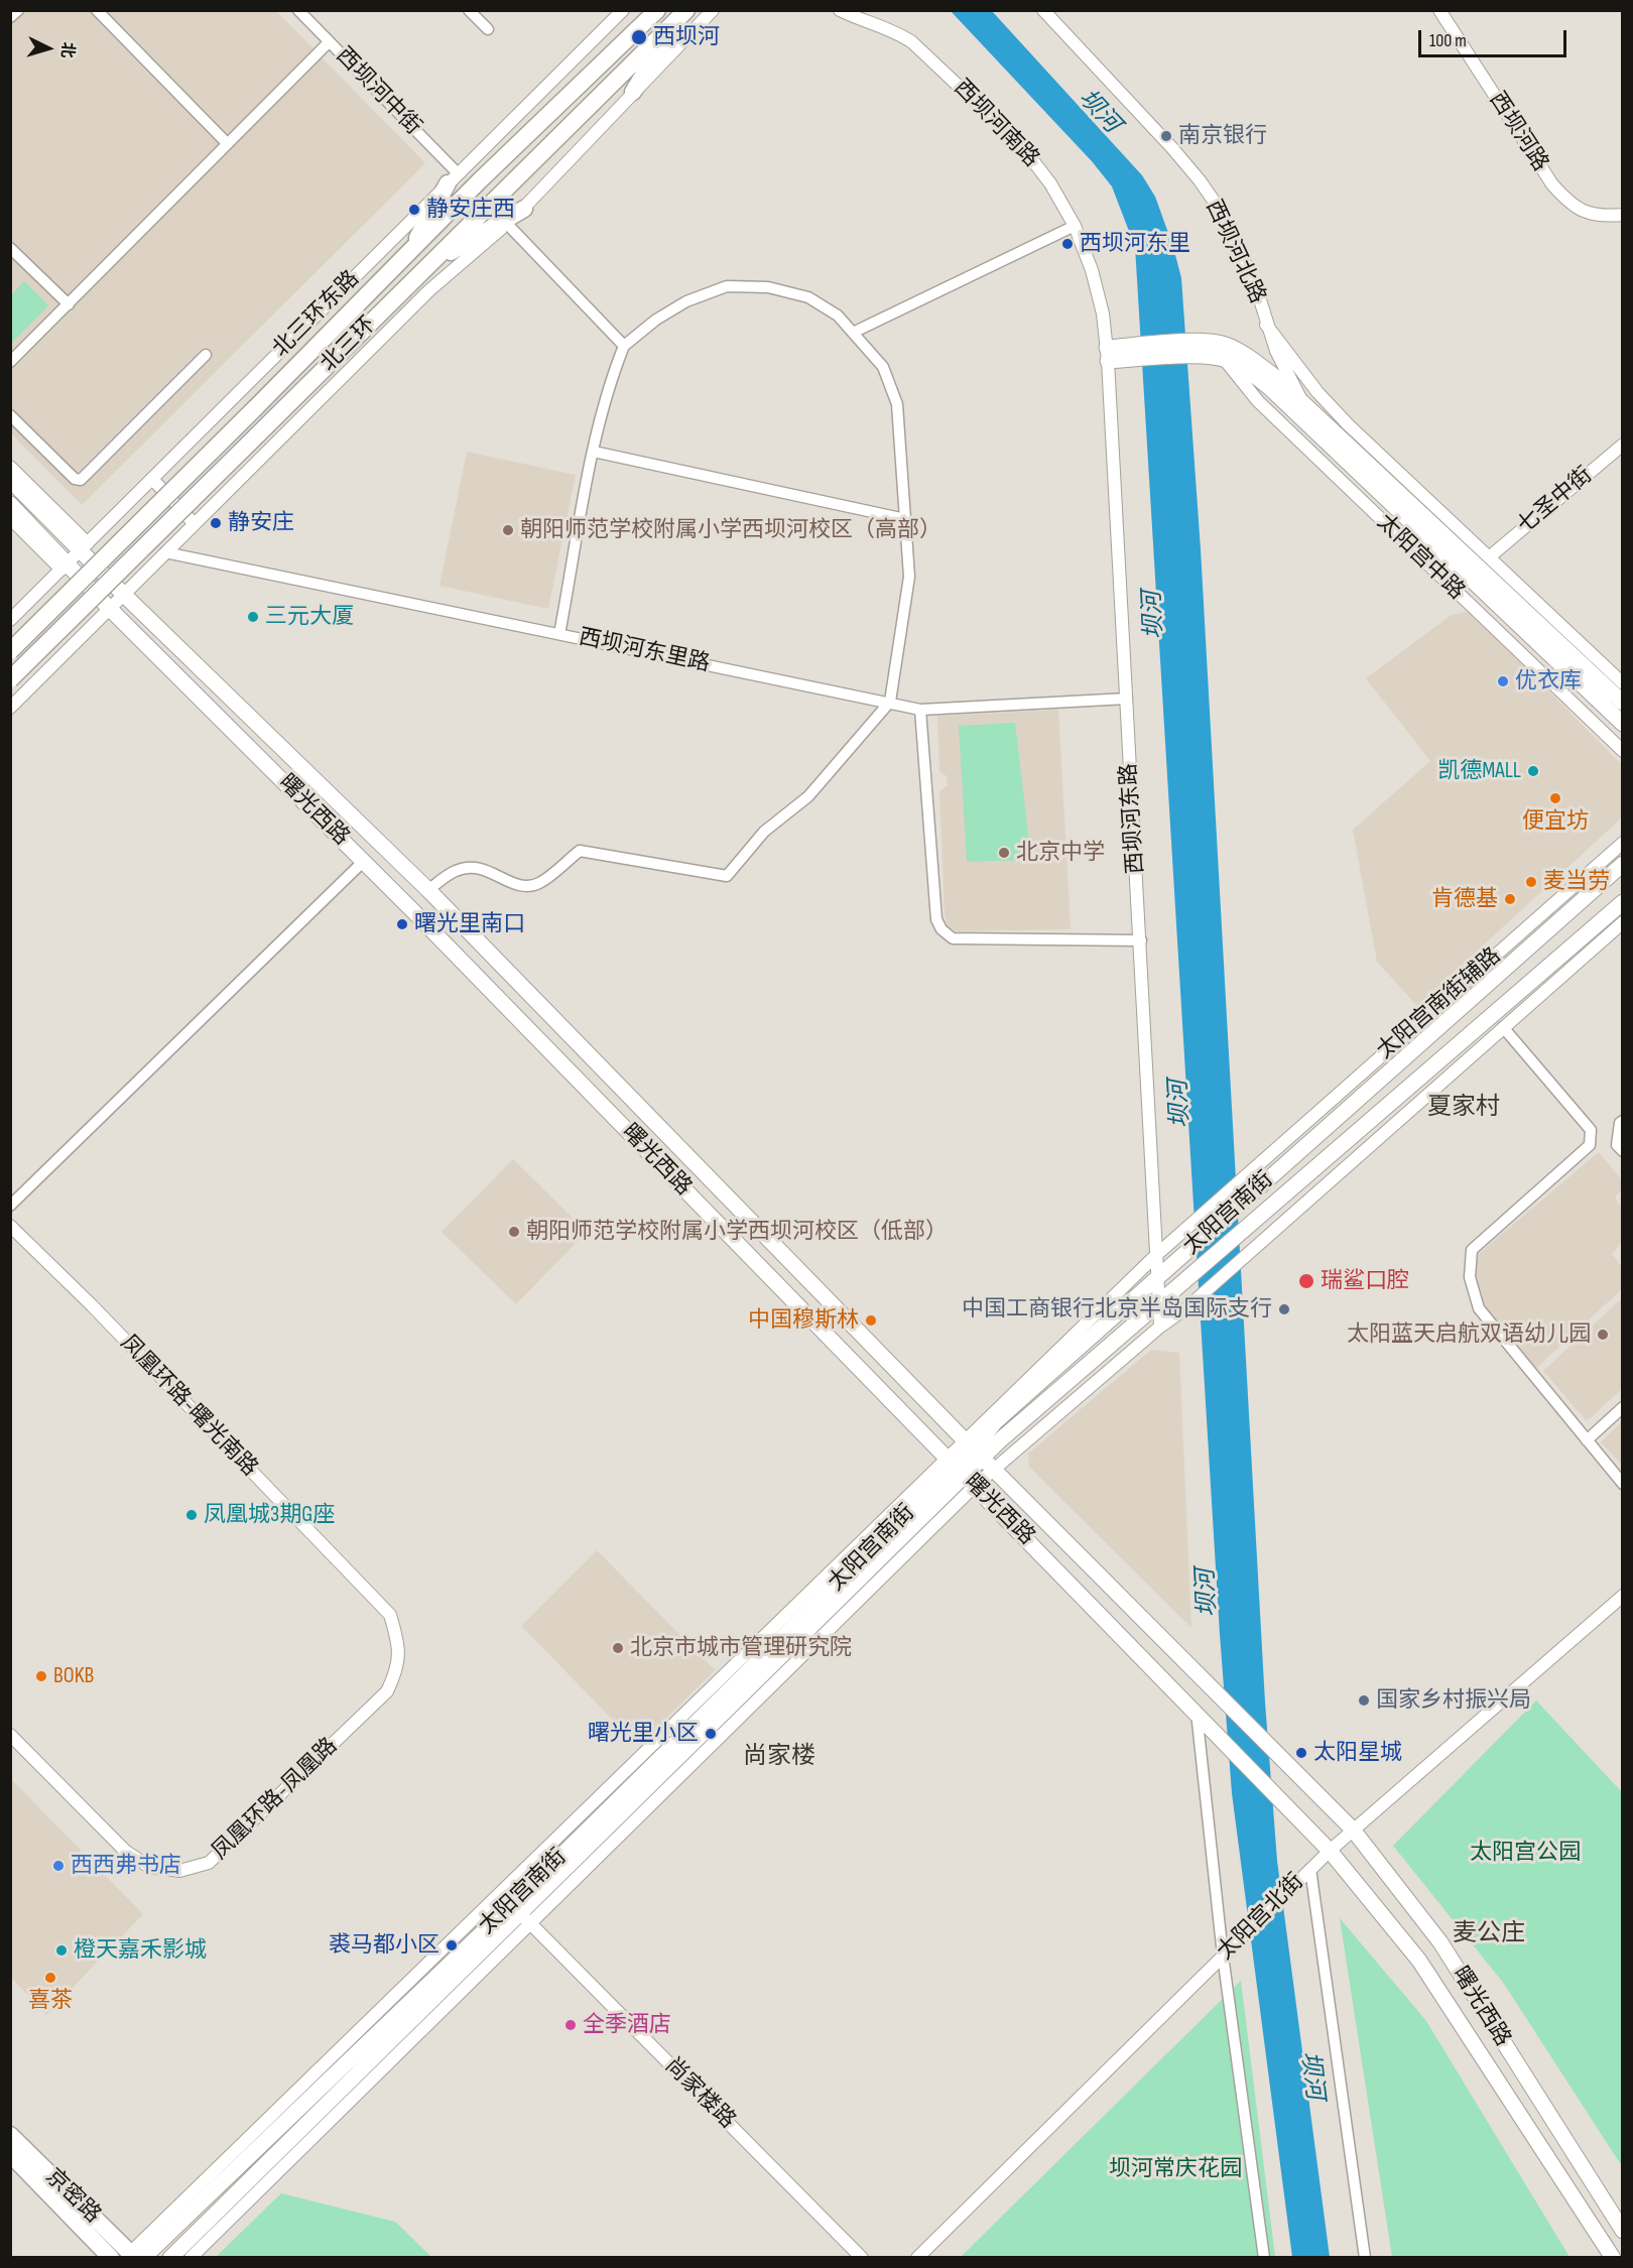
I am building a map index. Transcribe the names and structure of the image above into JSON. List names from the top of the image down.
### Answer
{
  "streets": {
    "highway": ["北三环", "京密路"],
    "main road": ["太阳宫中路", "曙光西路", "太阳宫南街"],
    "street": [
      "西坝河中街",
      "西坝河南路",
      "西坝河路",
      "西坝河北路",
      "北三环东路",
      "七圣中街",
      "西坝河东里路",
      "西坝河东路",
      "太阳宫南街辅路",
      "凤凰环路-曙光南路",
      "凤凰环路-凤凰路",
      "太阳宫北街",
      "尚家楼路"
    ]
  },
  "crossings": [
    ["西坝河中街", "北三环东路"],
    ["西坝河南路", "西坝河东路"],
    ["西坝河北路", "太阳宫中路"],
    ["北三环东路", "曙光西路"],
    ["七圣中街", "太阳宫中路"],
    ["西坝河东里路", "西坝河东路"],
    ["曙光西路", "太阳宫南街"],
    ["曙光西路", "太阳宫北街"],
    ["西坝河东路", "太阳宫南街"],
    ["太阳宫南街辅路", "太阳宫南街"],
    ["太阳宫南街", "尚家楼路"],
    ["太阳宫南街", "京密路"],
    ["凤凰环路-曙光南路", "凤凰环路-凤凰路"]
  ],
  "districts": ["夏家村", "尚家楼", "麦公庄"],
  "water": ["坝河"],
  "parks": ["太阳宫公园", "坝河常庆花园"],
  "places": [
    "西坝河",
    "南京银行",
    "静安庄西",
    "西坝河东里",
    "静安庄",
    "朝阳师范学校附属小学西坝河校区（高部）",
    "三元大厦",
    "优衣库",
    "凯德MALL",
    "便宜坊",
    "北京中学",
    "麦当劳",
    "肯德基",
    "曙光里南口",
    "朝阳师范学校附属小学西坝河校区（低部）",
    "瑞鲨口腔",
    "中国工商银行北京半岛国际支行",
    "中国穆斯林",
    "太阳蓝天启航双语幼儿园",
    "凤凰城3期G座",
    "北京市城市管理研究院",
    "BOKB",
    "国家乡村振兴局",
    "曙光里小区",
    "太阳星城",
    "西西弗书店",
    "裘马都小区",
    "橙天嘉禾影城",
    "喜茶",
    "全季酒店"
  ],
  "scale_bar": "100 m",
  "north": "right"
}
